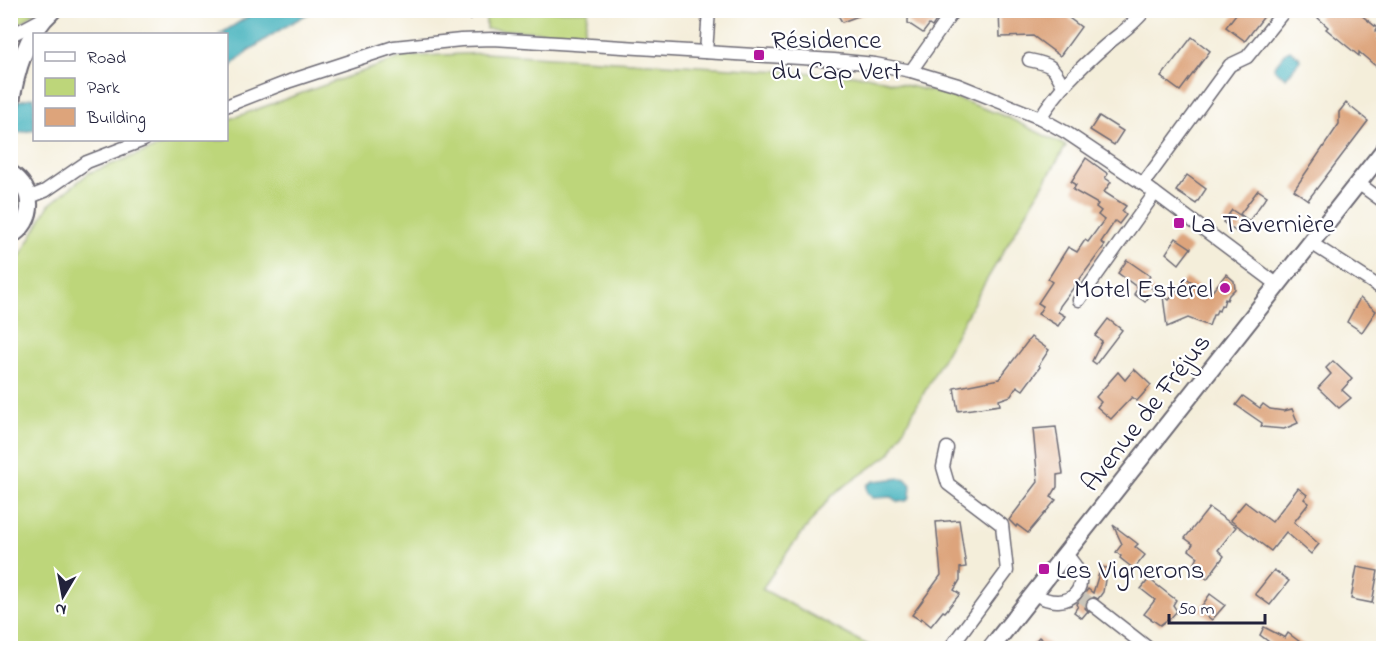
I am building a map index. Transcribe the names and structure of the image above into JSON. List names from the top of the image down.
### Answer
{
  "streets": {
    "main road": ["Avenue de Fréjus"]
  },
  "places": {
    "transit": ["Résidence du Cap Vert", "La Tavernière", "Les Vignerons"],
    "other": ["Motel Estérel"]
  },
  "legend": ["Road", "Park", "Building"],
  "scale_bar": "50 m",
  "north": "bottom"
}
